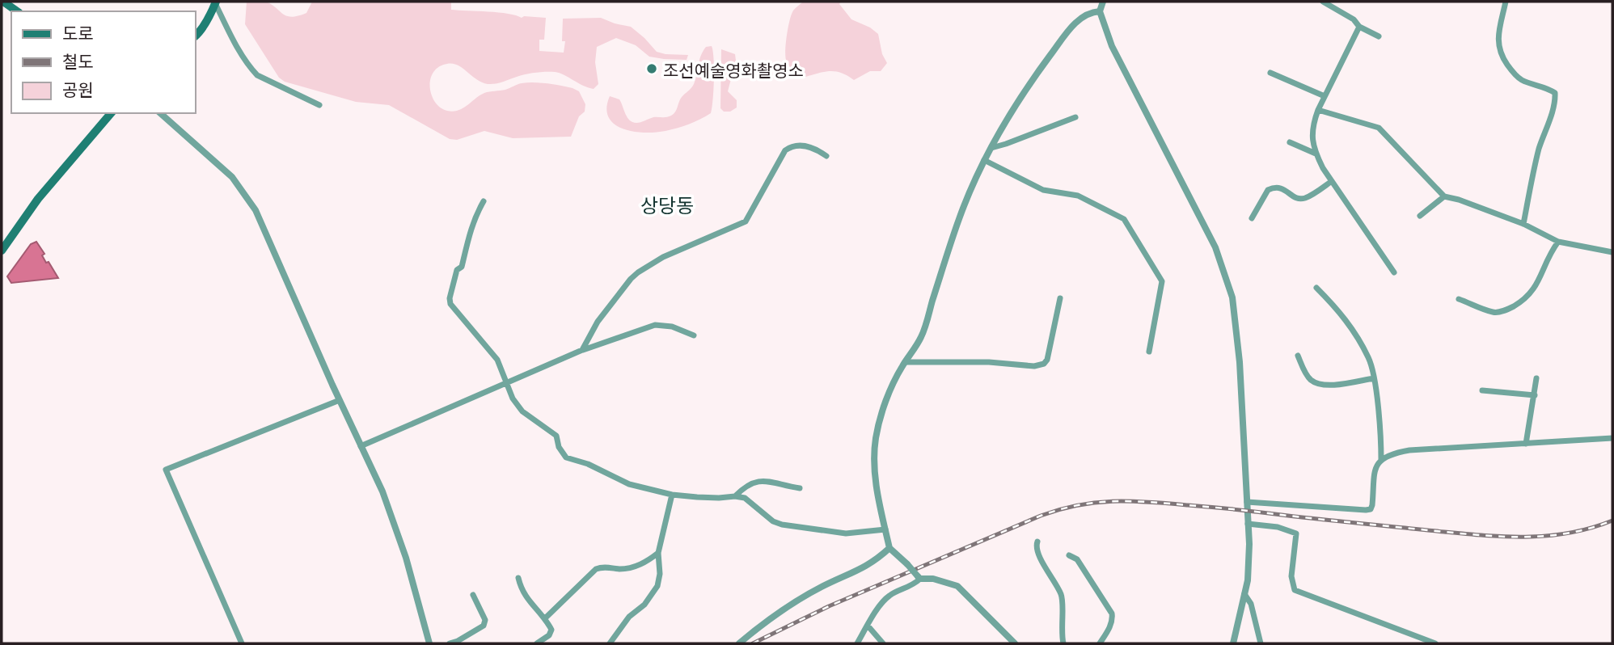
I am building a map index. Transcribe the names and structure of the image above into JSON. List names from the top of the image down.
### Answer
{
  "districts": ["상당동"],
  "places": ["조선예술영화촬영소"],
  "legend": ["도로", "철도", "공원"]
}
